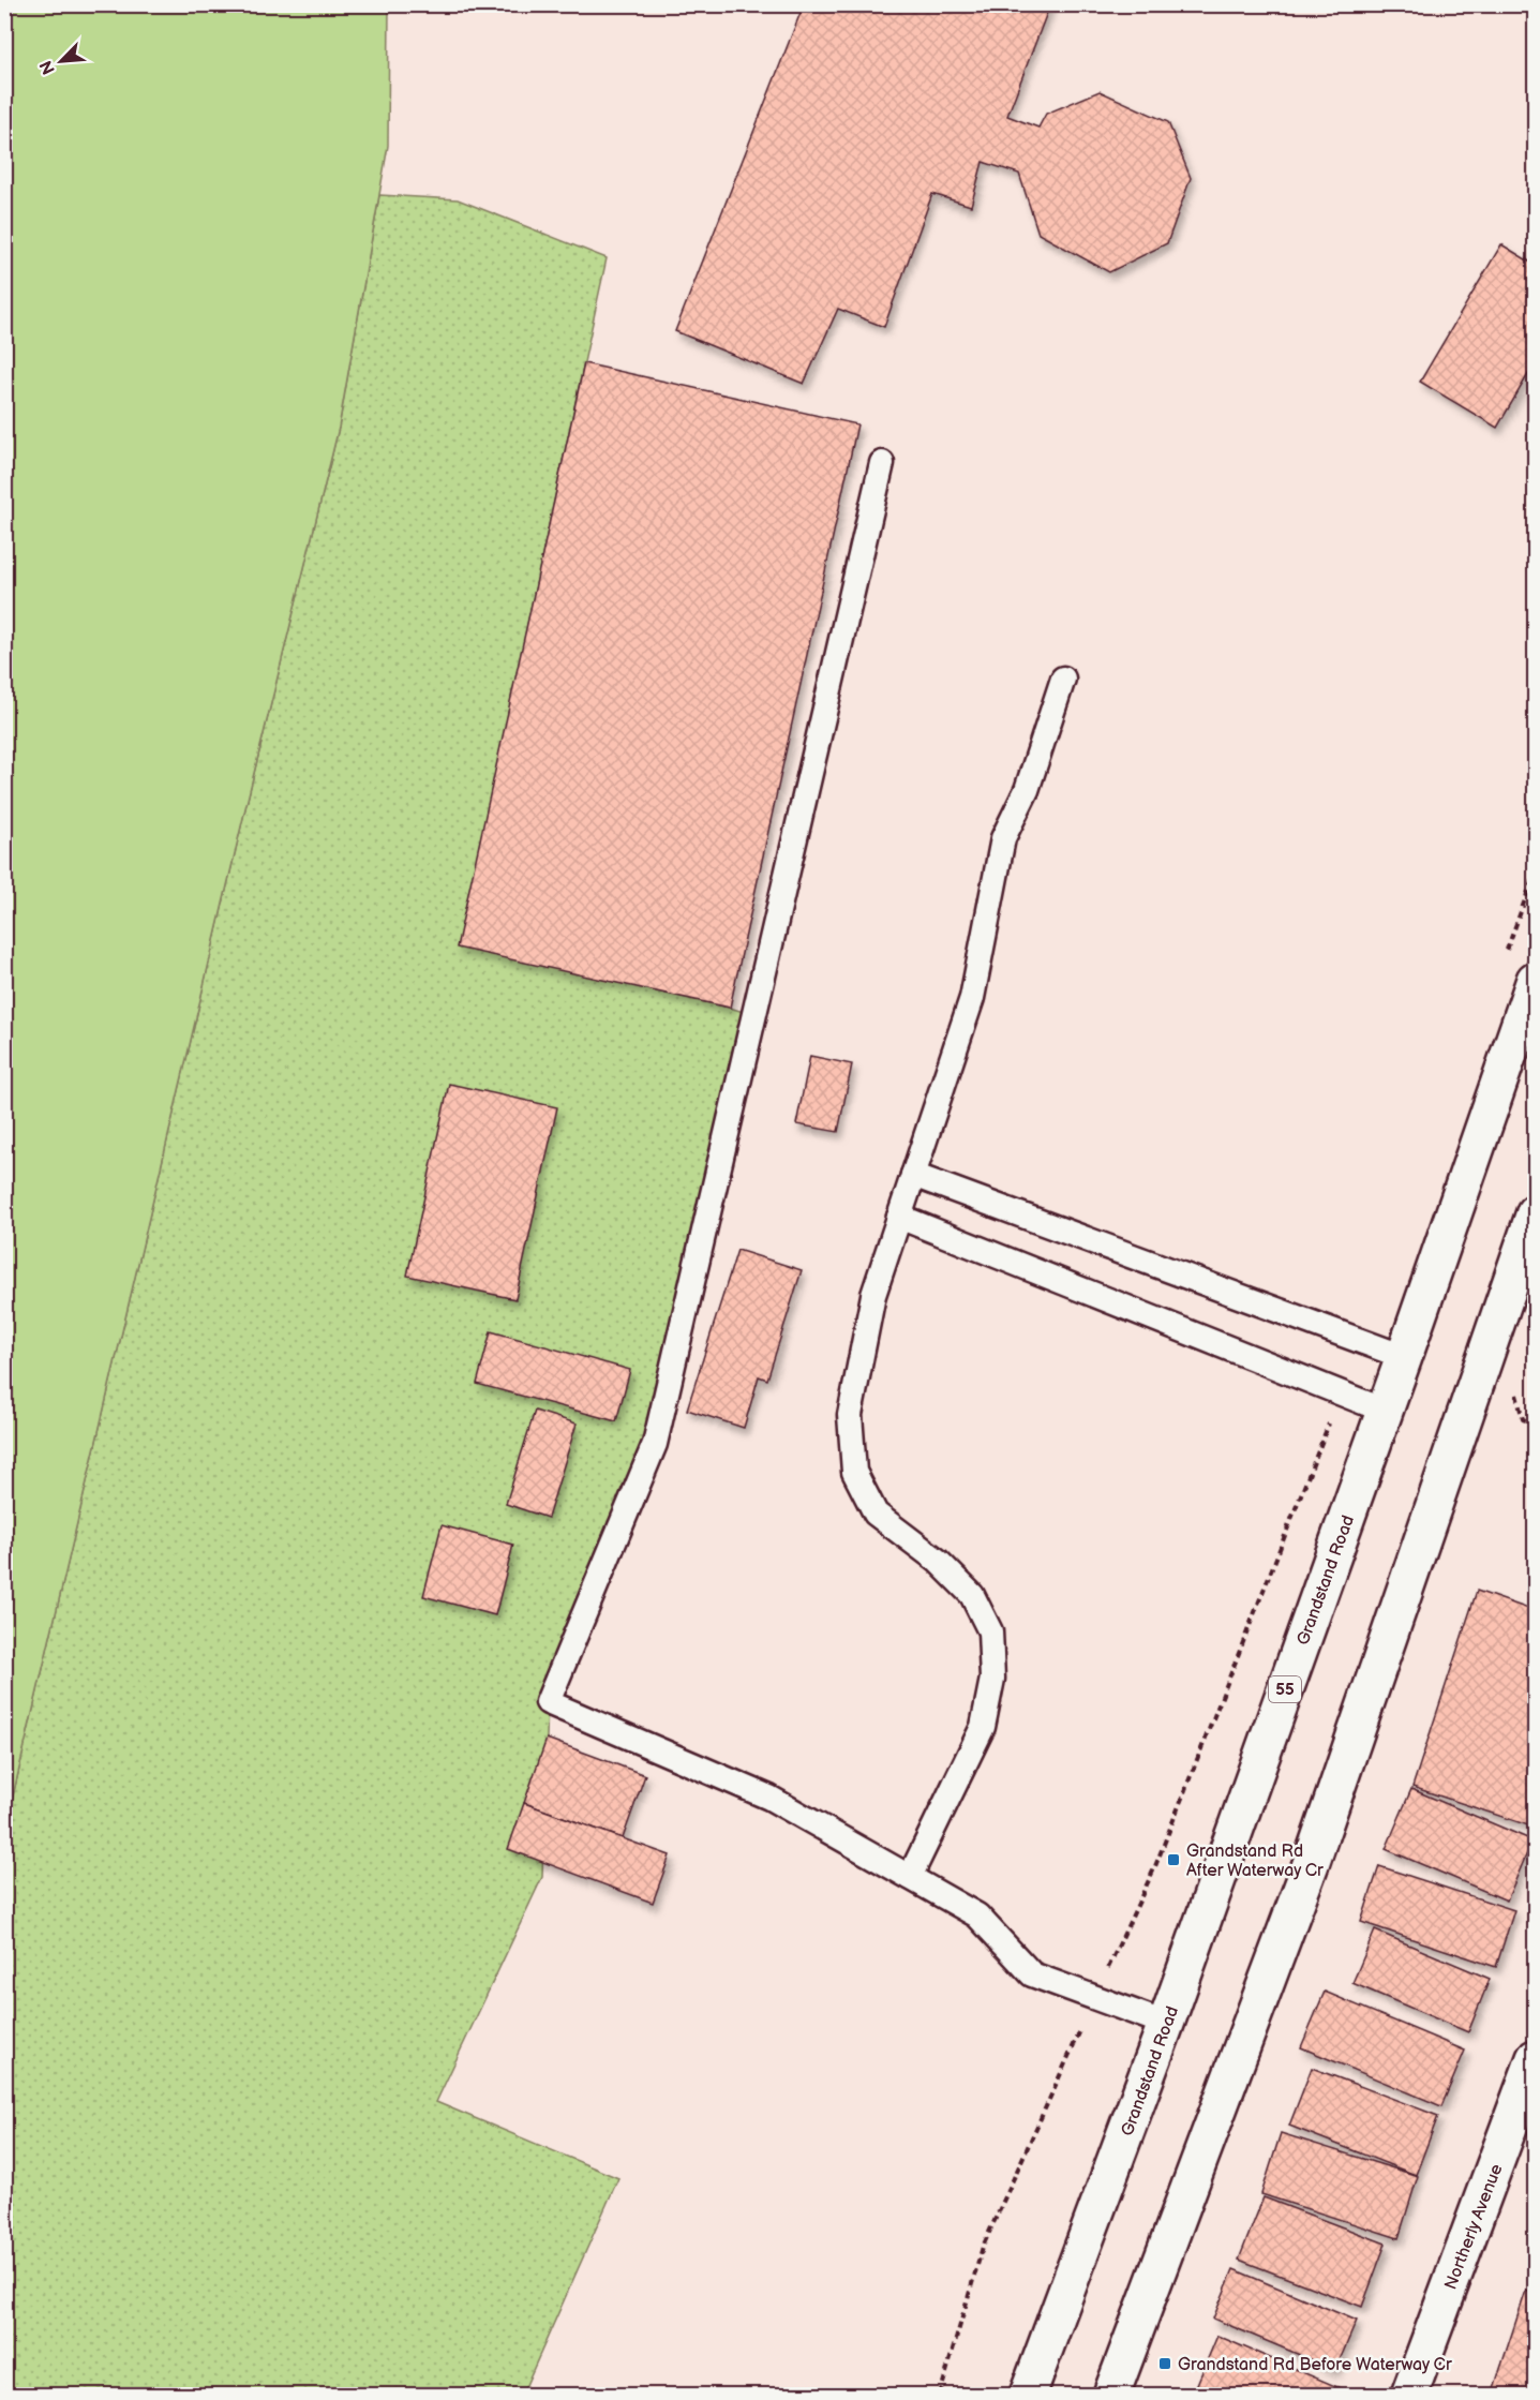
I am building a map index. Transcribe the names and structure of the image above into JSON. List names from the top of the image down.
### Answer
{
  "streets": {
    "main road": ["Grandstand Road", "55", "Northerly Avenue"]
  },
  "places": {
    "transit": ["Grandstand Rd After Waterway Cr", "Grandstand Rd Before Waterway Cr"]
  },
  "north": "bottom left"
}
